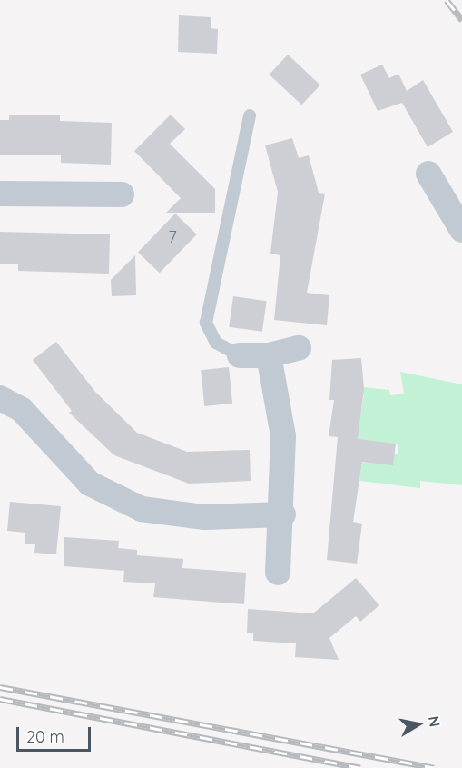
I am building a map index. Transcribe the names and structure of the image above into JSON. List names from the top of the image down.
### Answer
{
  "house_numbers": ["7"],
  "scale_bar": "20 m",
  "north": "right"
}
